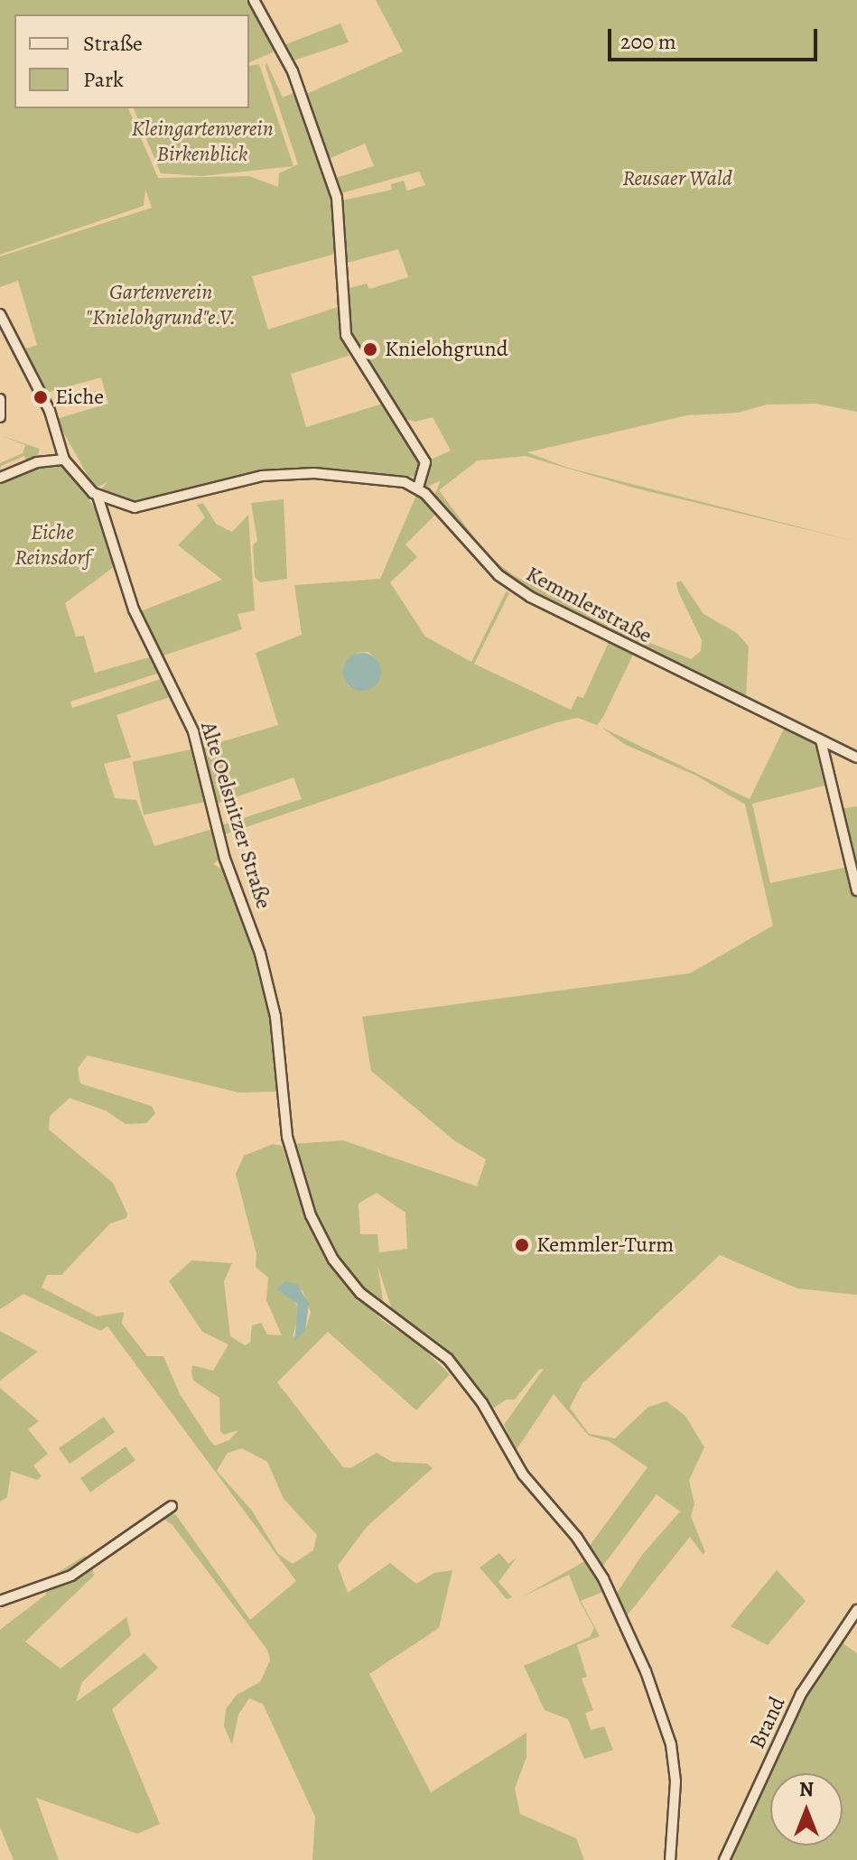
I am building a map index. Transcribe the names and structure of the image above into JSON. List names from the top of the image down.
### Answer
{
  "streets": {
    "street": ["Kemmlerstraße", "Alte Oelsnitzer Straße", "Brand"]
  },
  "parks": [
    "Kleingartenverein Birkenblick",
    "Reusaer Wald",
    "Gartenverein \"Knielohgrund\"e.V.",
    "Eiche Reinsdorf"
  ],
  "places": ["Knielohgrund", "Eiche", "Kemmler-Turm"],
  "legend": ["Straße", "Park"],
  "scale_bar": "200 m",
  "north": "top"
}
